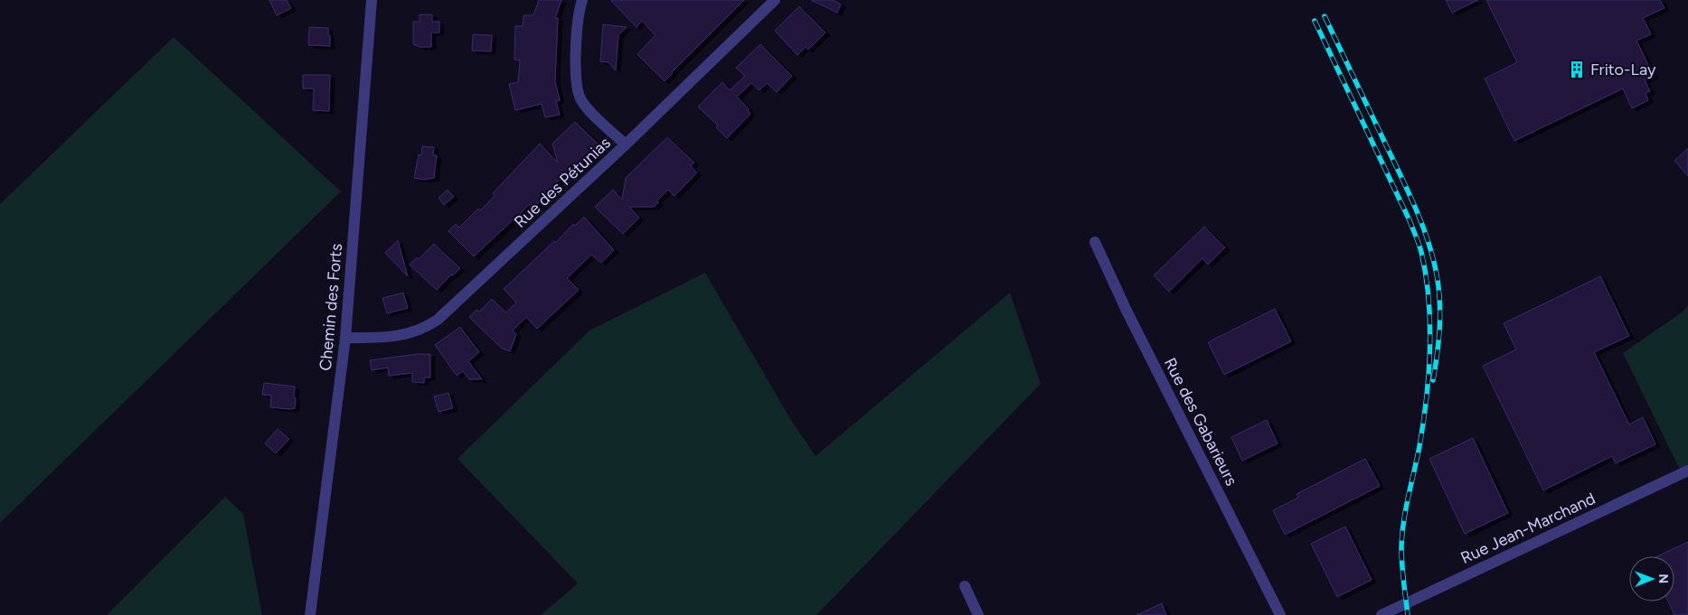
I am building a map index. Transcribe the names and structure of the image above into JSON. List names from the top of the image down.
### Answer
{
  "streets": {
    "street": [
      "Rue des Pétunias",
      "Chemin des Forts",
      "Rue des Gabarieurs",
      "Rue Jean-Marchand"
    ]
  },
  "crossings": [
    ["Rue des Pétunias", "Chemin des Forts"]
  ],
  "places": {
    "building": ["Frito-Lay"]
  },
  "north": "right"
}
